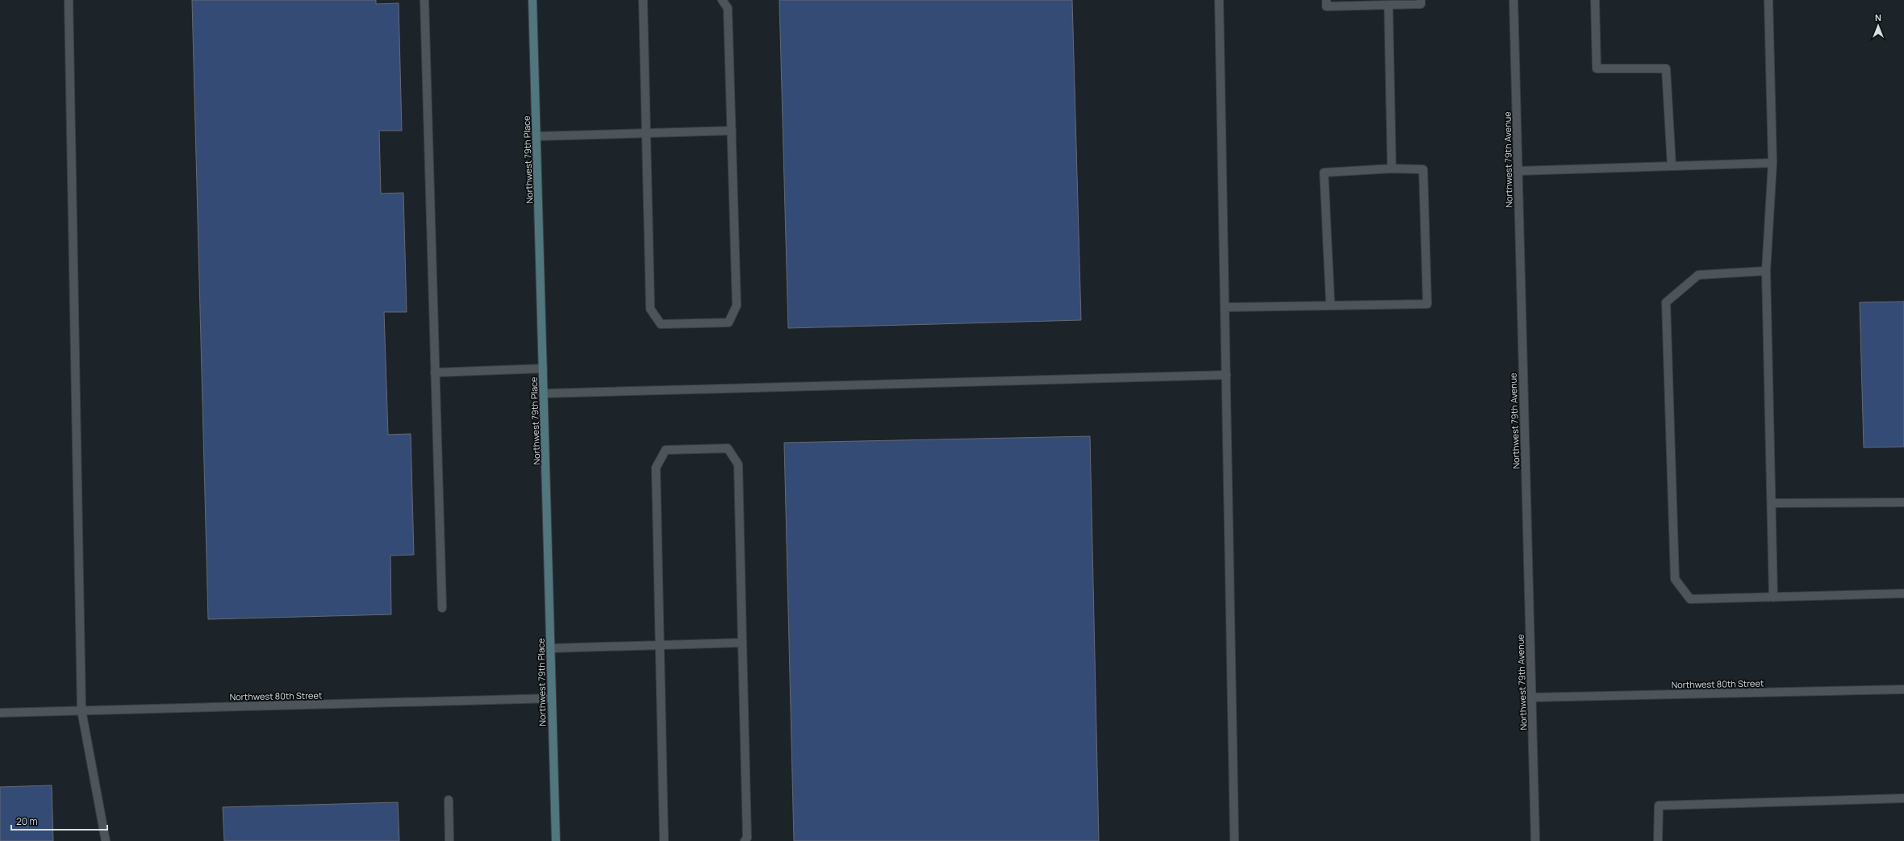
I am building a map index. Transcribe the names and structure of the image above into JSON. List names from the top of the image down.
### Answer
{
  "streets": {
    "main road": ["Northwest 79th Place"],
    "street": ["Northwest 79th Avenue", "Northwest 80th Street"]
  },
  "crossings": [
    ["Northwest 79th Place", "Northwest 80th Street"],
    ["Northwest 79th Avenue", "Northwest 80th Street"]
  ],
  "scale_bar": "20 m",
  "north": "top"
}
